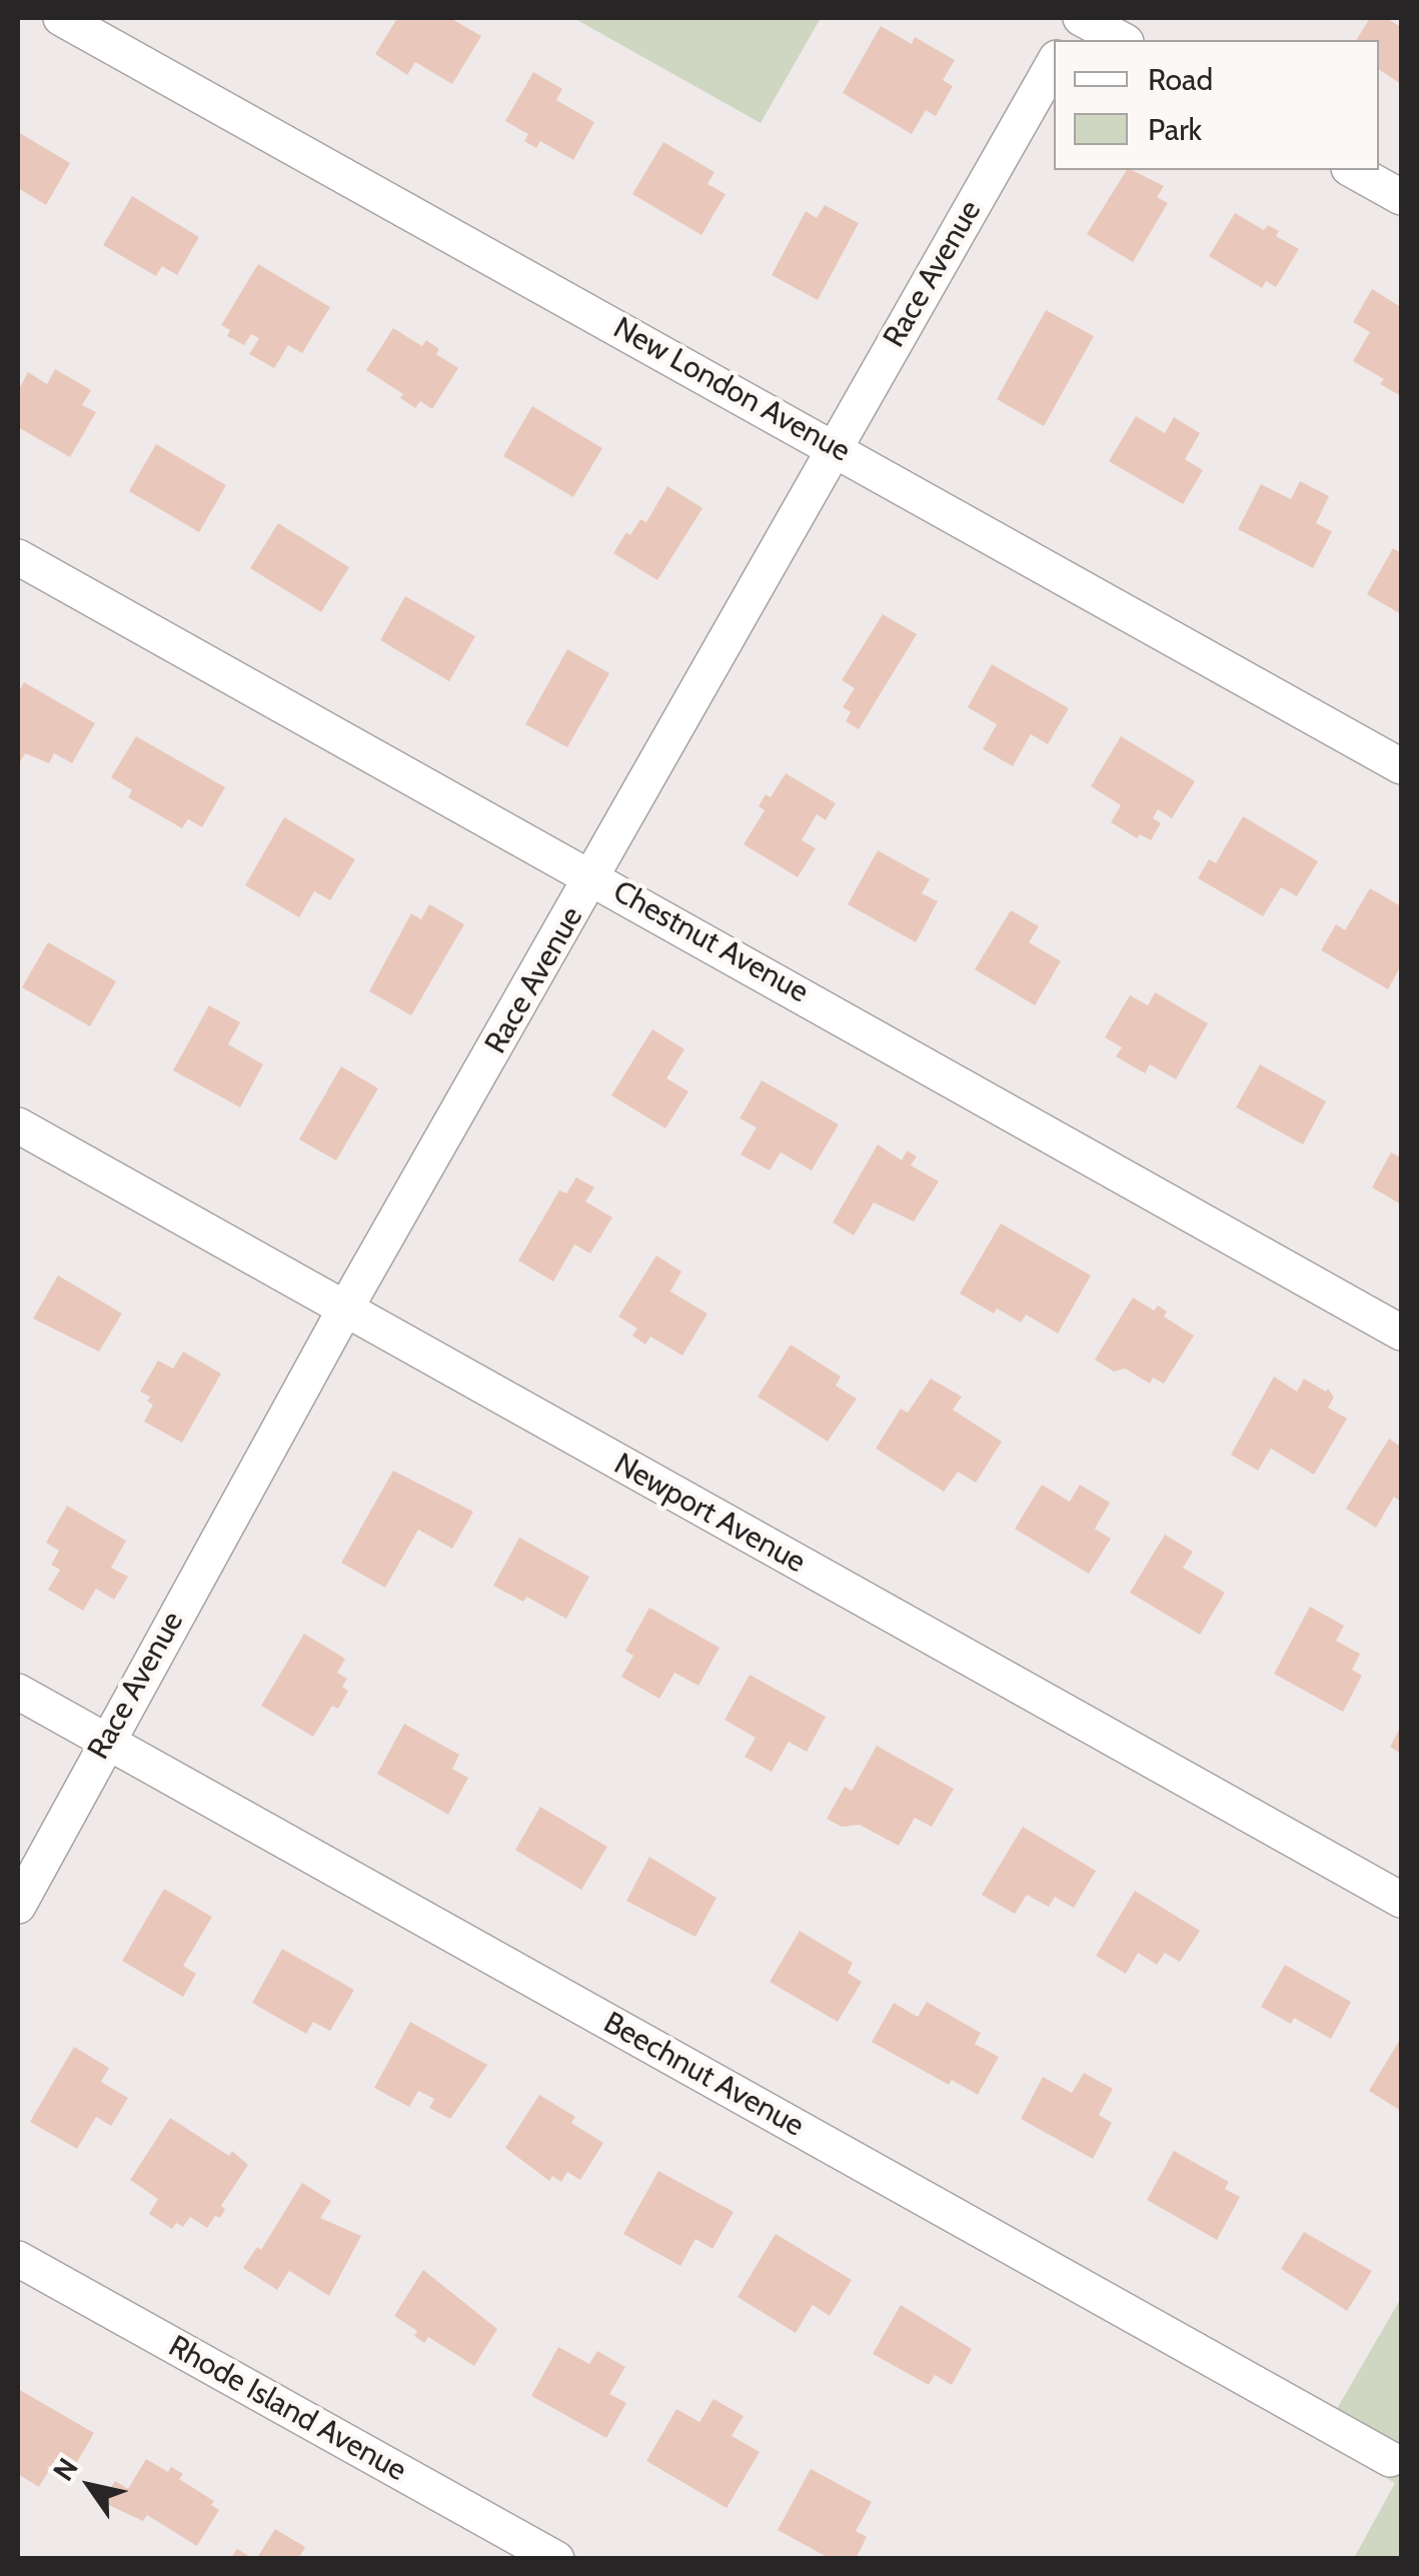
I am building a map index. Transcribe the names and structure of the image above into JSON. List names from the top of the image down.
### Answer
{
  "streets": {
    "street": [
      "Race Avenue",
      "New London Avenue",
      "Chestnut Avenue",
      "Newport Avenue",
      "Beechnut Avenue",
      "Rhode Island Avenue"
    ]
  },
  "crossings": [
    ["Race Avenue", "New London Avenue"],
    ["Race Avenue", "Chestnut Avenue"],
    ["Race Avenue", "Newport Avenue"],
    ["Race Avenue", "Beechnut Avenue"]
  ],
  "legend": ["Road", "Park"],
  "north": "top left"
}
